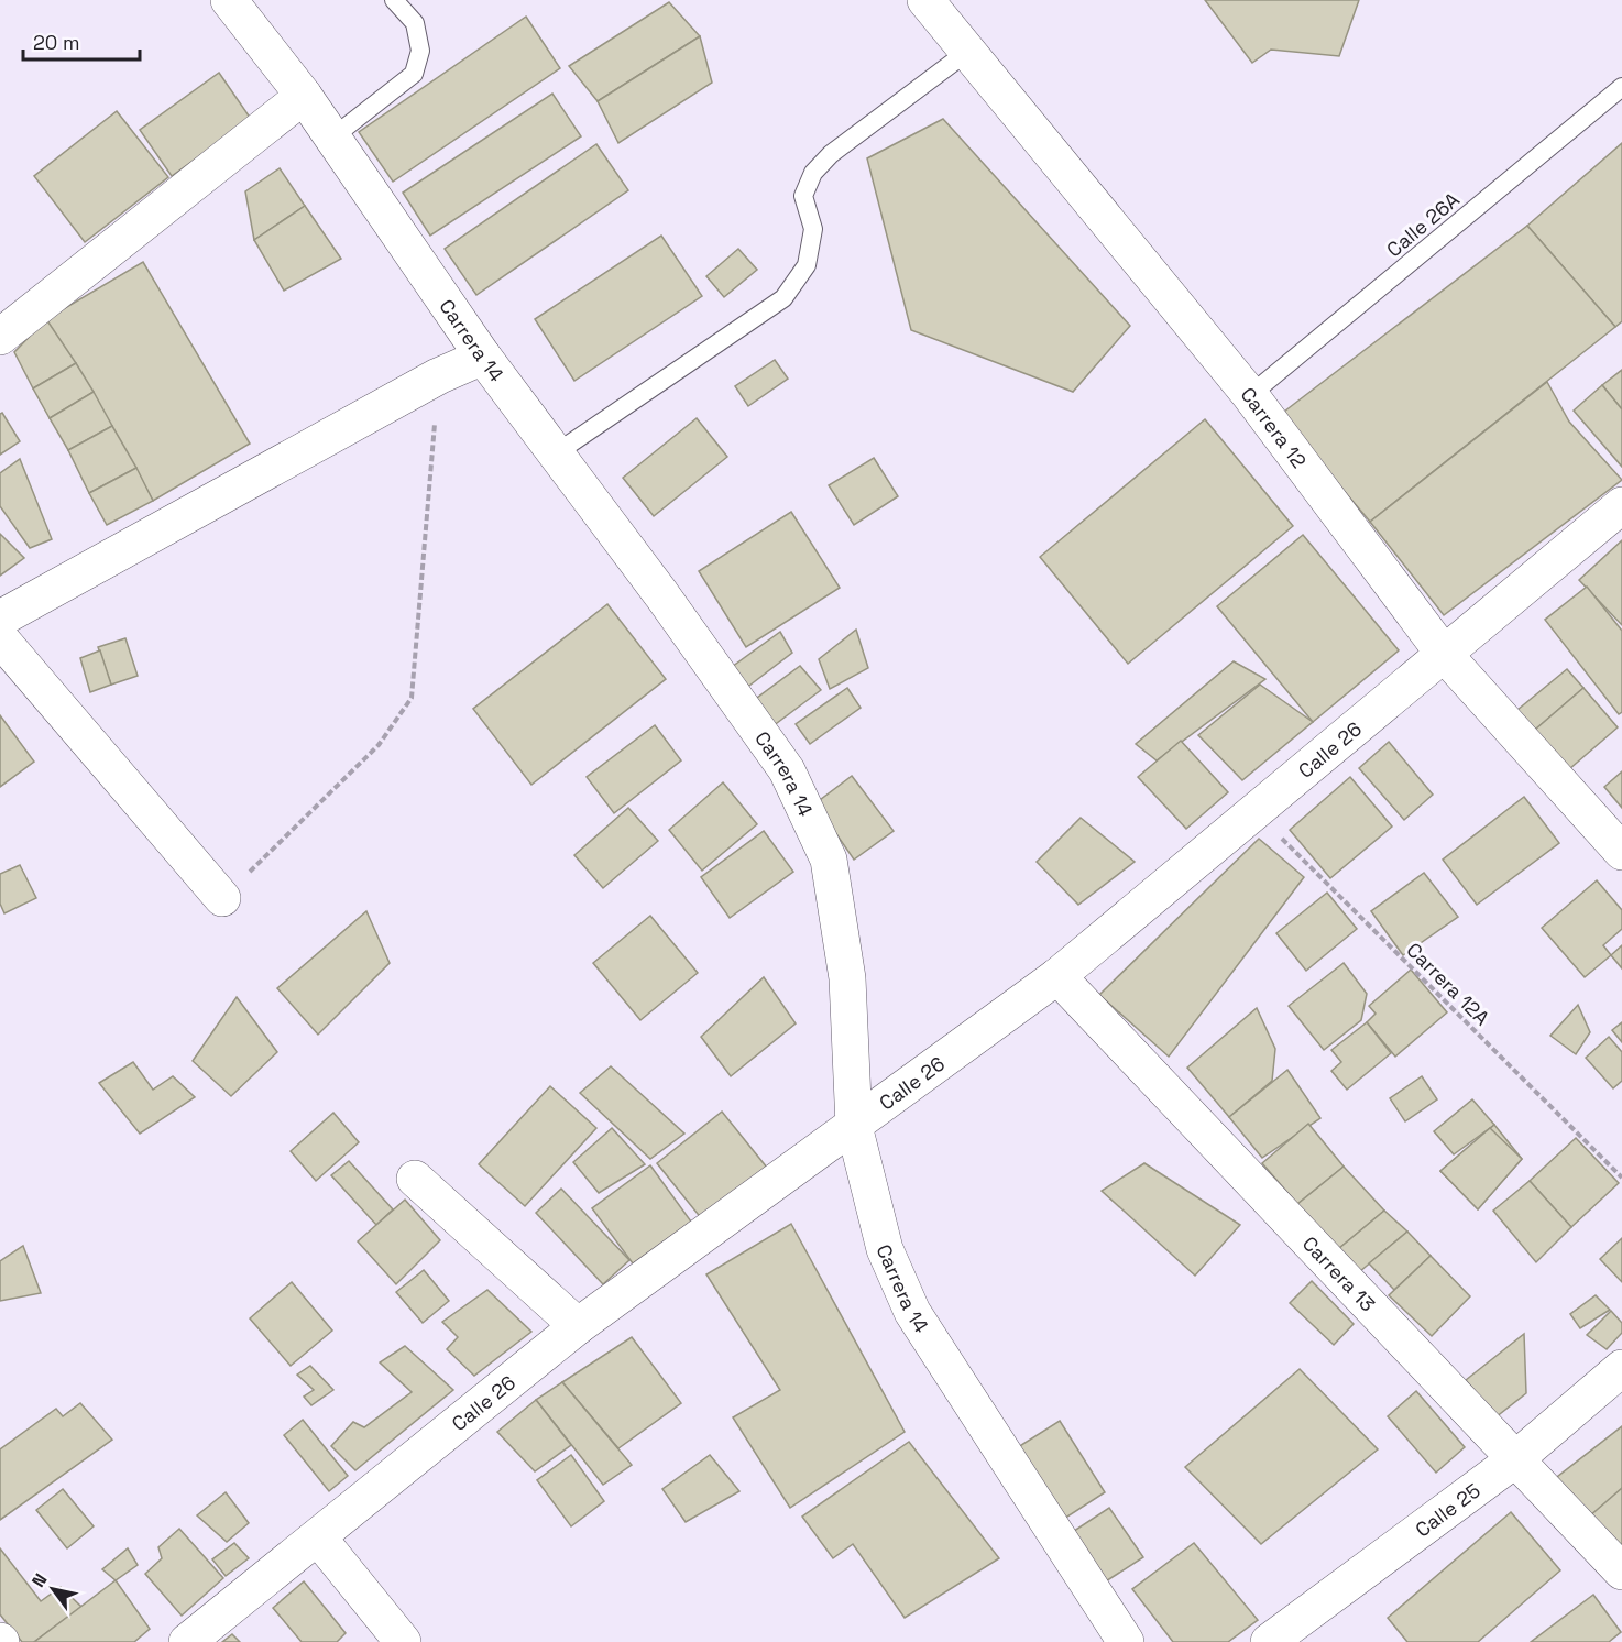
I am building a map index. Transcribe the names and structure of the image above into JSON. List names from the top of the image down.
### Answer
{
  "streets": {
    "street": [
      "Carrera 14",
      "Carrera 12",
      "Calle 26",
      "Carrera 13",
      "Calle 25"
    ],
    "lane": ["Calle 26A"],
    "path": ["Carrera 12A"]
  },
  "crossings": [
    ["Calle 26A", "Carrera 12"],
    ["Carrera 14", "Calle 26"],
    ["Carrera 12", "Calle 26"],
    ["Calle 26", "Carrera 12A"],
    ["Calle 26", "Carrera 13"],
    ["Carrera 13", "Calle 25"]
  ],
  "scale_bar": "20 m",
  "north": "top left"
}
